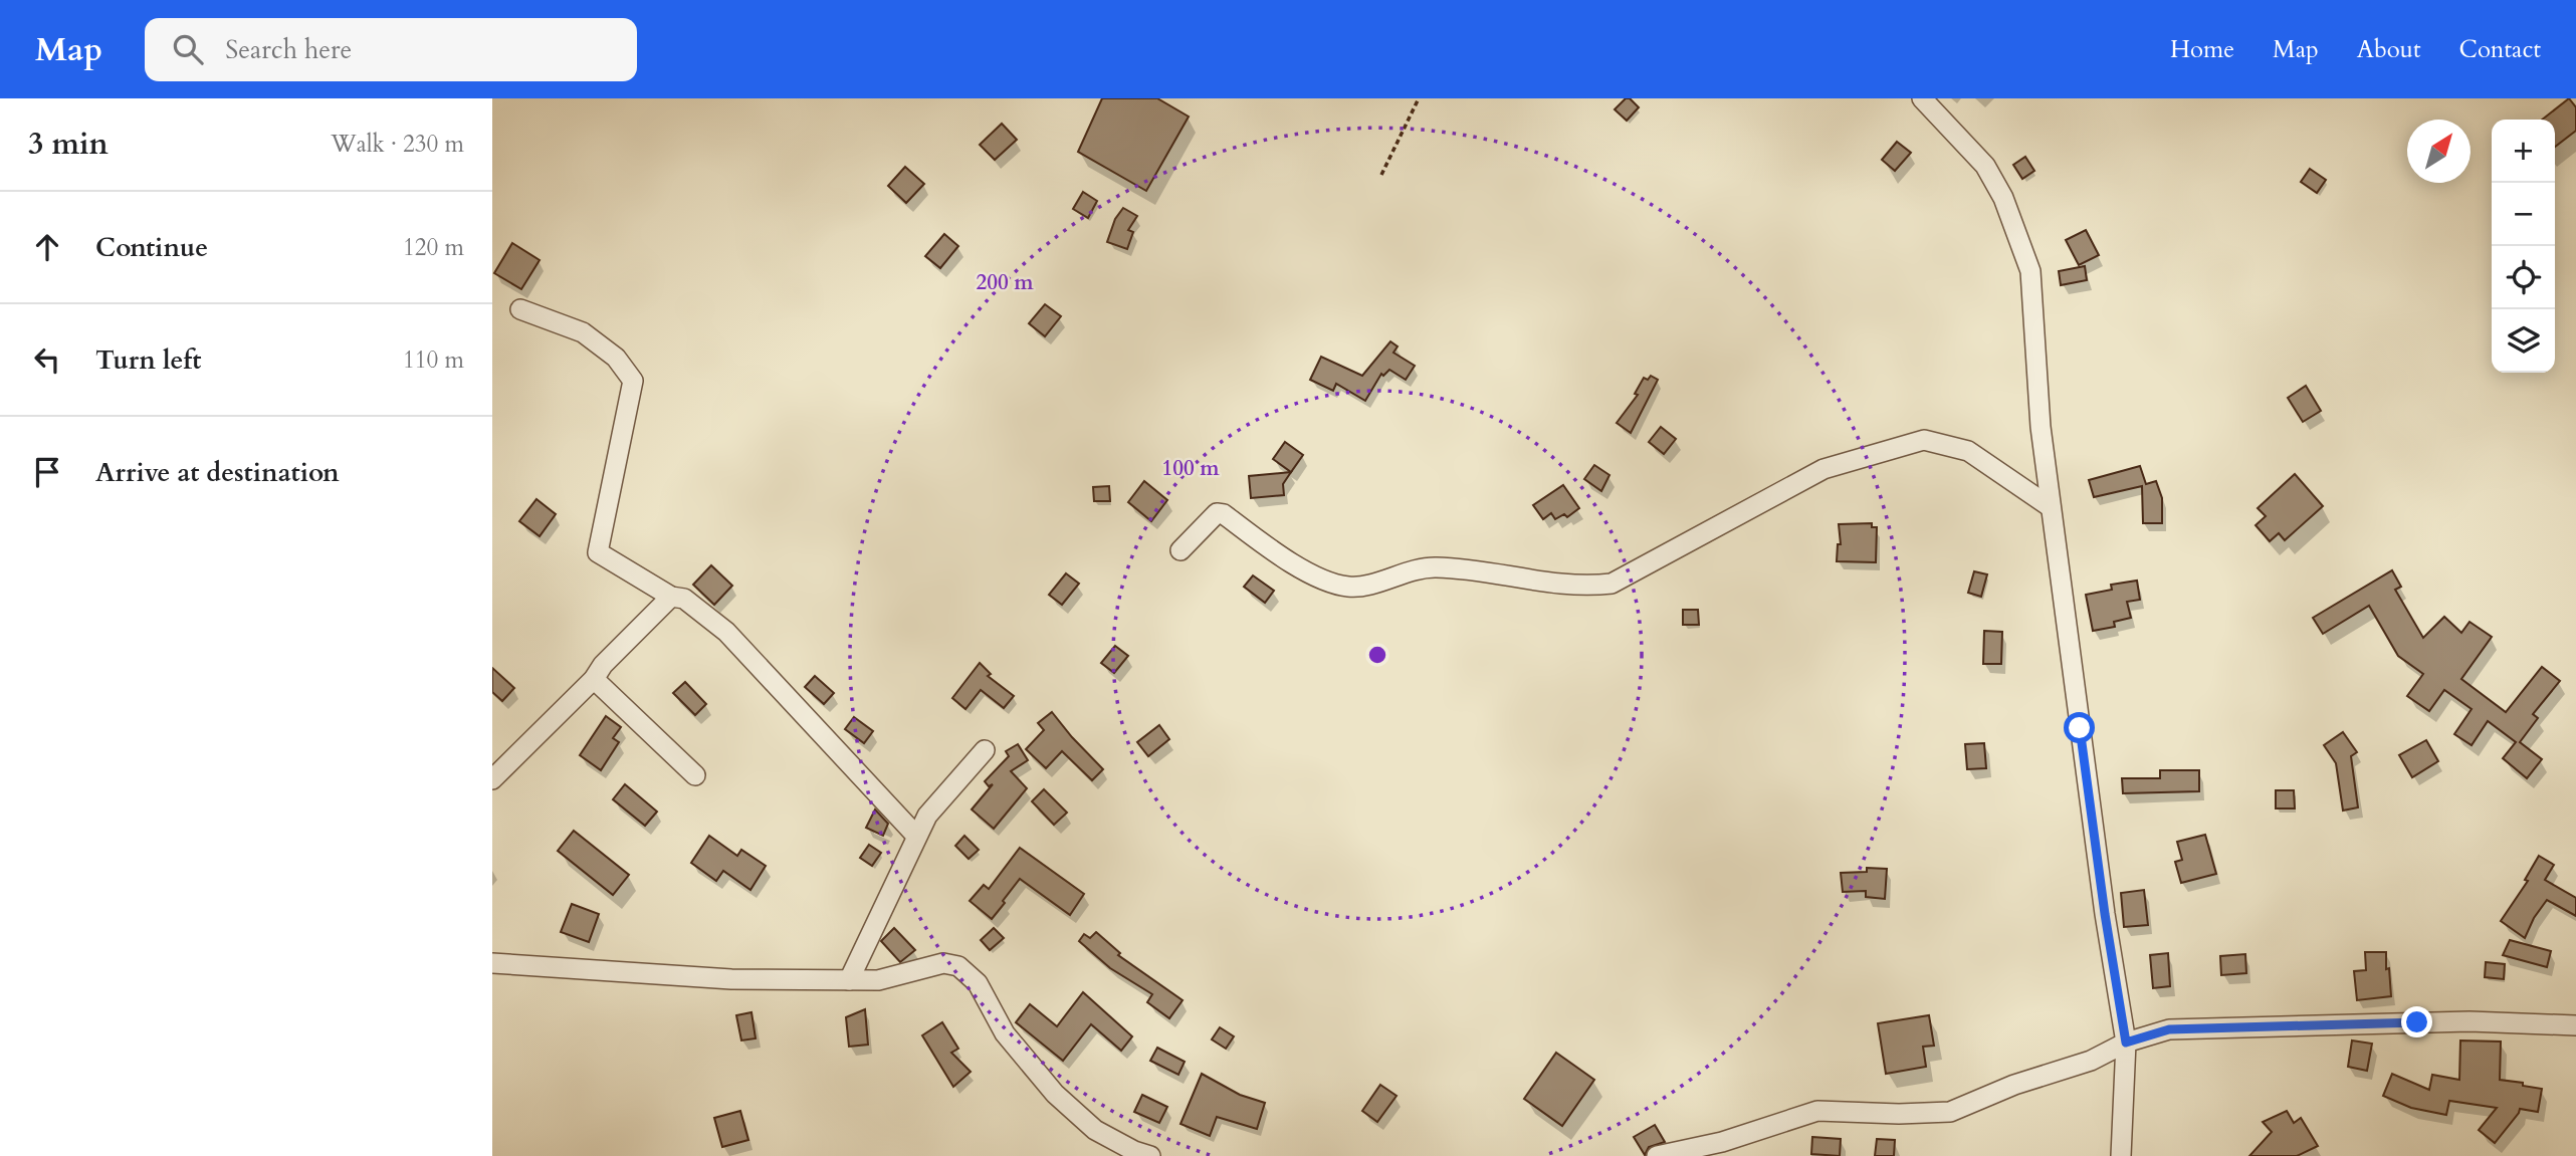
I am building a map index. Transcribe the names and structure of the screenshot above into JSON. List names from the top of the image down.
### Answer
{
  "north": "top right",
  "page": {
    "header": "Map",
    "search": "Search here",
    "nav": [
      "Home",
      "Map",
      "About",
      "Contact"
    ],
    "heading": ["3 min", "Walk · 230 m"],
    "map_buttons": ["+", "−"],
    "list": [
      ["Continue", "120 m"],
      ["Turn left", "110 m"],
      "Arrive at destination"
    ]
  },
  "rings": ["200 m", "100 m"]
}
